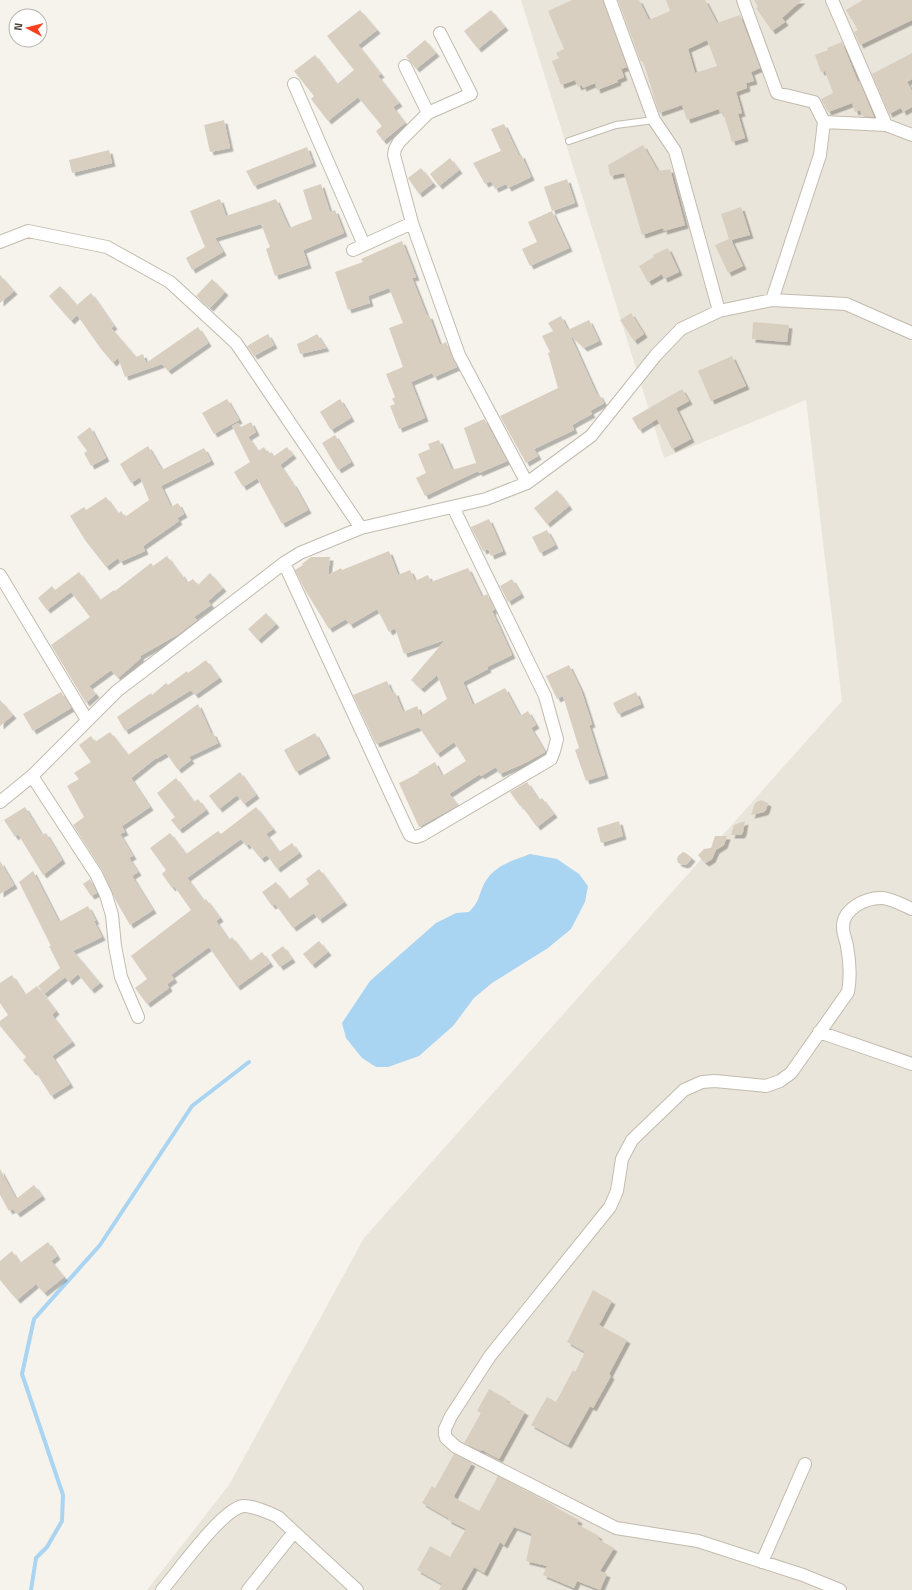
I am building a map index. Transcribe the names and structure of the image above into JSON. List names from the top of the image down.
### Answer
{
  "north": "left"
}
